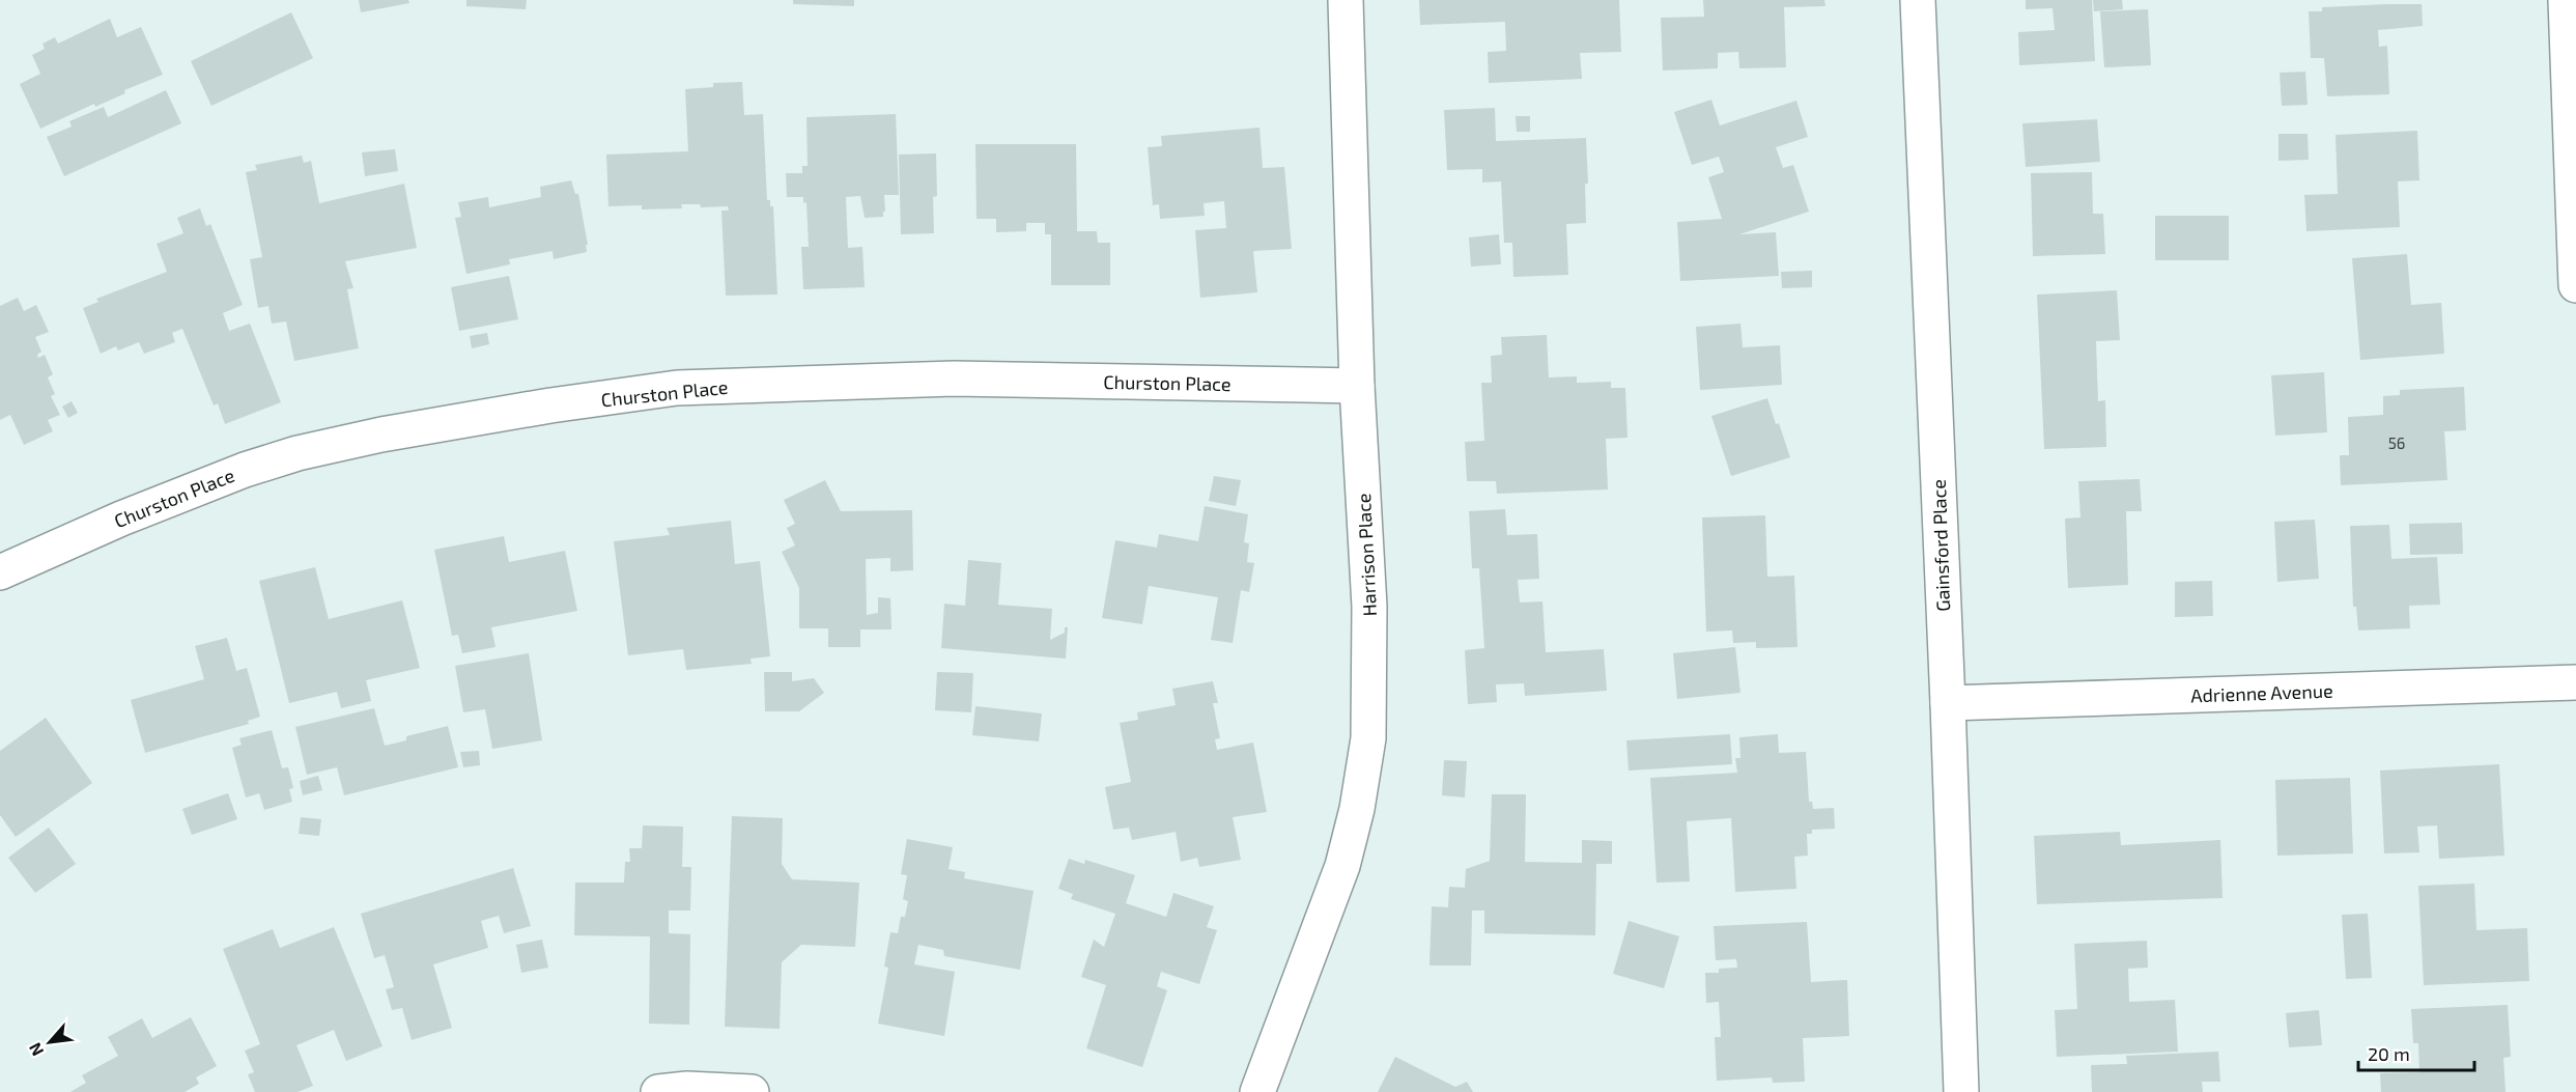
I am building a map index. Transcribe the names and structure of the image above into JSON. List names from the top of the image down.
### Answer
{
  "streets": {
    "street": [
      "Churston Place",
      "Gainsford Place",
      "Harrison Place",
      "Adrienne Avenue"
    ]
  },
  "crossings": [
    ["Churston Place", "Harrison Place"],
    ["Gainsford Place", "Adrienne Avenue"]
  ],
  "house_numbers": ["56"],
  "scale_bar": "20 m",
  "north": "bottom left"
}
